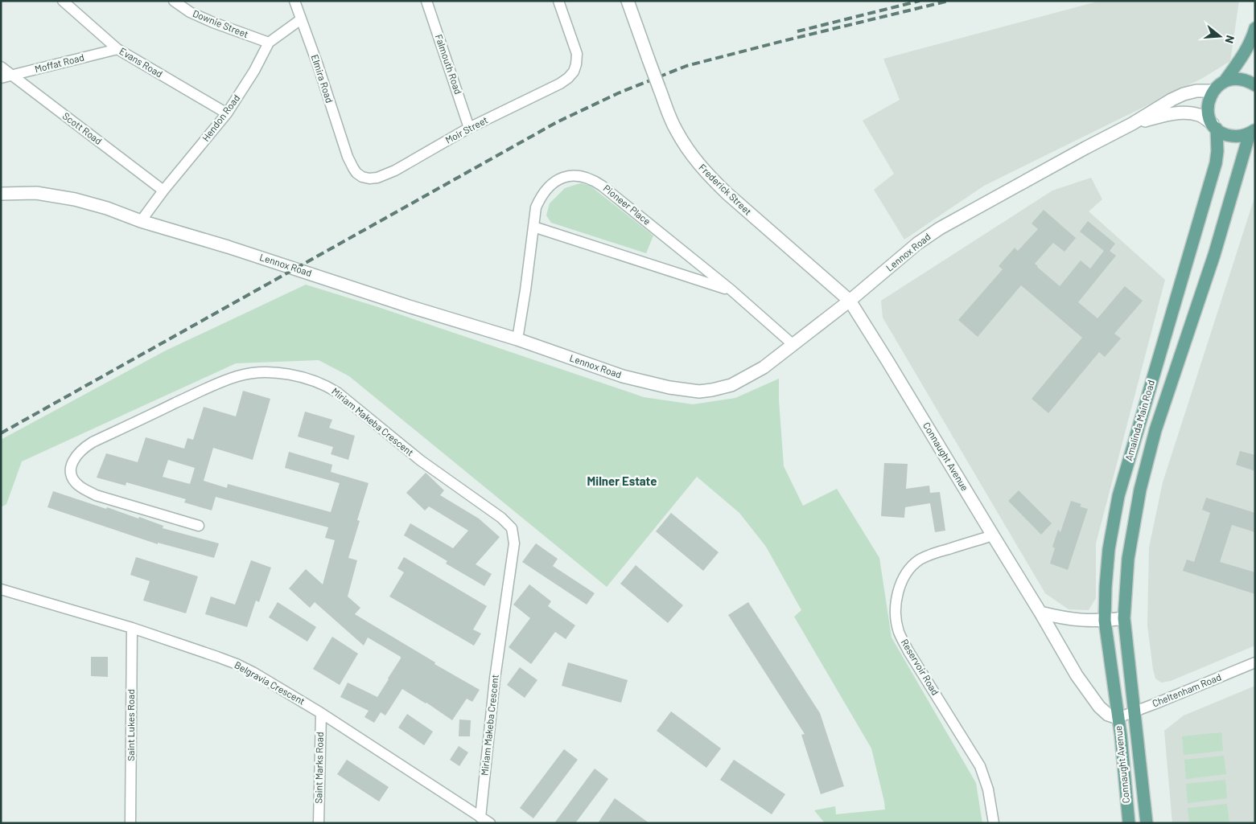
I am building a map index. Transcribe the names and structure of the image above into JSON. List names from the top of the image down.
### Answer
{
  "streets": {
    "main road": ["Amalinda Main Road", "Connaught Avenue"],
    "street": [
      "Downie Street",
      "Evans Road",
      "Moffat Road",
      "Falmouth Road",
      "Elmira Road",
      "Hendon Road",
      "Scott Road",
      "Moir Street",
      "Frederick Street",
      "Pioneer Place",
      "Lennox Road",
      "Miriam Makeba Crescent",
      "Reservoir Road",
      "Belgravia Crescent",
      "Cheltenham Road",
      "Saint Lukes Road",
      "Saint Marks Road"
    ]
  },
  "crossings": [
    ["Downie Street", "Hendon Road"],
    ["Evans Road", "Moffat Road"],
    ["Evans Road", "Hendon Road"],
    ["Moffat Road", "Scott Road"],
    ["Falmouth Road", "Moir Street"],
    ["Elmira Road", "Hendon Road"],
    ["Elmira Road", "Moir Street"],
    ["Hendon Road", "Scott Road"],
    ["Hendon Road", "Lennox Road"],
    ["Frederick Street", "Lennox Road"],
    ["Frederick Street", "Connaught Avenue"],
    ["Pioneer Place", "Lennox Road"],
    ["Lennox Road", "Amalinda Main Road"],
    ["Lennox Road", "Connaught Avenue"],
    ["Amalinda Main Road", "Connaught Avenue"],
    ["Amalinda Main Road", "Cheltenham Road"],
    ["Miriam Makeba Crescent", "Belgravia Crescent"],
    ["Connaught Avenue", "Reservoir Road"],
    ["Connaught Avenue", "Cheltenham Road"],
    ["Belgravia Crescent", "Saint Lukes Road"],
    ["Belgravia Crescent", "Saint Marks Road"]
  ],
  "districts": ["Milner Estate"],
  "north": "right"
}
